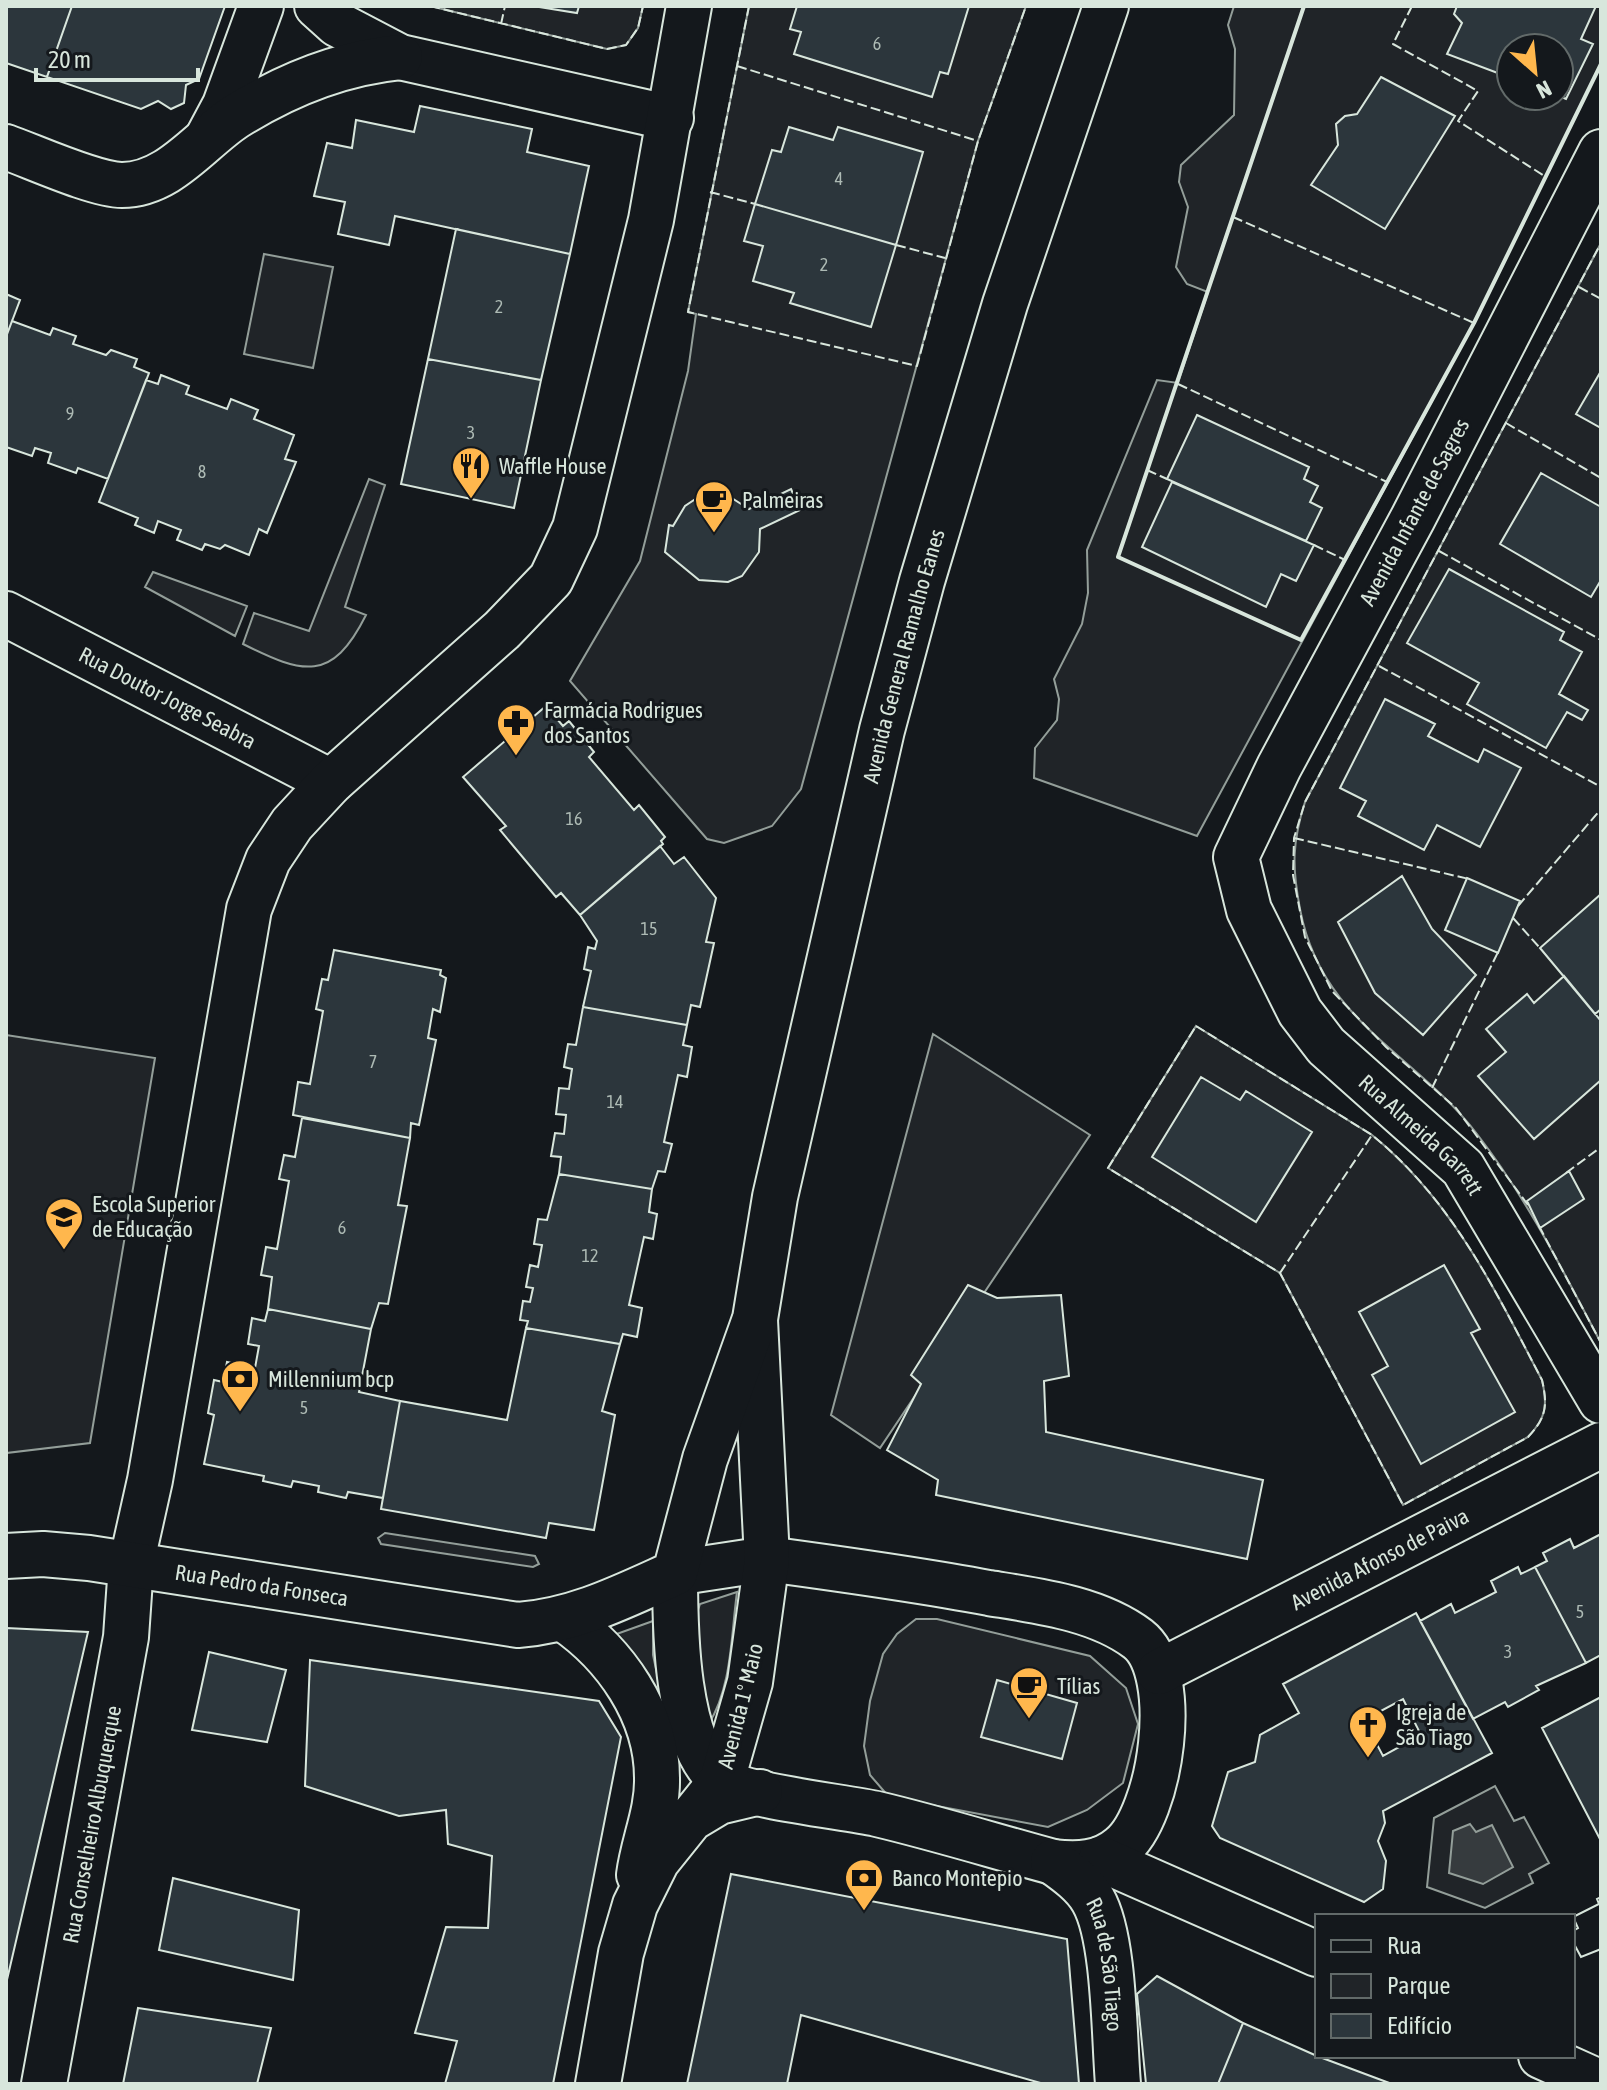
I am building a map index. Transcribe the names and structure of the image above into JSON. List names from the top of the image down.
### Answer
{
  "streets": {
    "street": [
      "Avenida Infante de Sagres",
      "Avenida General Ramalho Eanes",
      "Rua Doutor Jorge Seabra",
      "Rua Almeida Garrett",
      "Avenida Afonso de Paiva",
      "Rua Pedro da Fonseca",
      "Avenida 1º Maio",
      "Rua Conselheiro Albuquerque",
      "Rua de São Tiago"
    ]
  },
  "crossings": [
    ["Avenida Infante de Sagres", "Rua Almeida Garrett"],
    ["Avenida General Ramalho Eanes", "Rua Pedro da Fonseca"],
    ["Avenida General Ramalho Eanes", "Avenida 1º Maio"],
    ["Rua Doutor Jorge Seabra", "Rua Conselheiro Albuquerque"],
    ["Avenida Afonso de Paiva", "Rua Pedro da Fonseca"],
    ["Rua Pedro da Fonseca", "Avenida 1º Maio"],
    ["Rua Pedro da Fonseca", "Rua Conselheiro Albuquerque"]
  ],
  "places": {
    "restaurant": ["Waffle House"],
    "cafe": ["Palmeiras", "Tílias"],
    "pharmacy": ["Farmácia Rodrigues dos Santos"],
    "school or university": ["Escola Superior de Educação"],
    "bank": ["Millennium bcp", "Banco Montepio"],
    "church": ["Igreja de São Tiago"]
  },
  "house_numbers": [
    "6",
    "4",
    "2",
    "2",
    "9",
    "3",
    "8",
    "16",
    "15",
    "7",
    "14",
    "6",
    "12",
    "5",
    "5",
    "3"
  ],
  "legend": ["Rua", "Parque", "Edifício"],
  "scale_bar": "20 m",
  "north": "bottom right"
}
